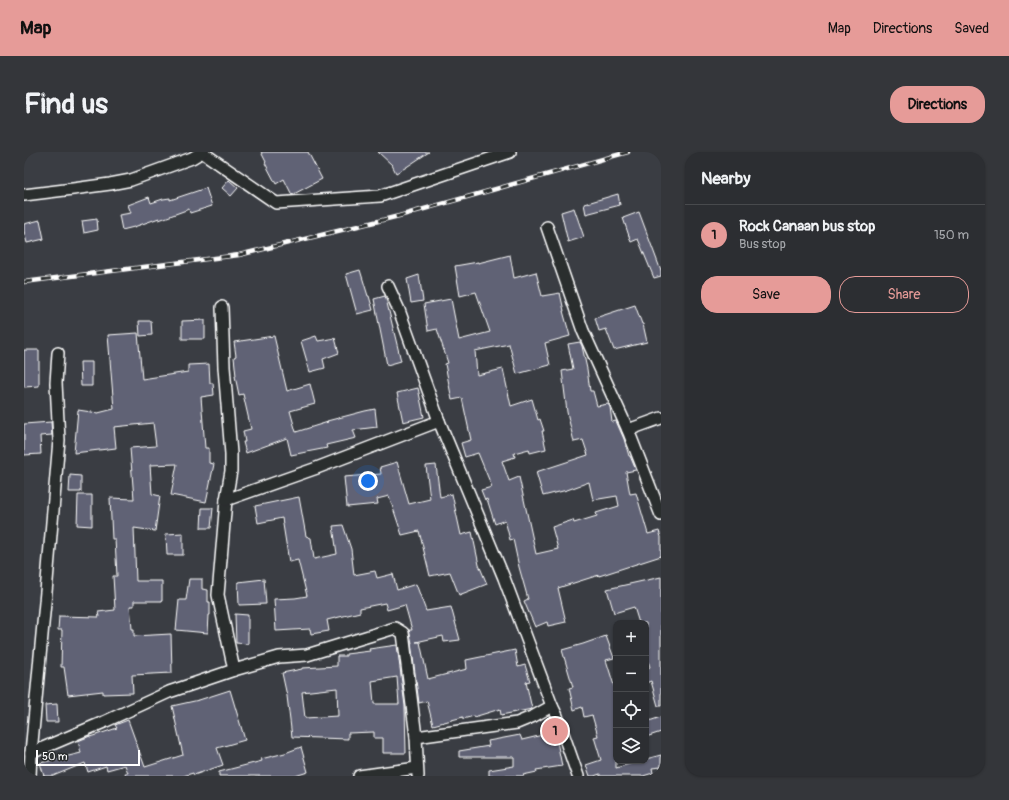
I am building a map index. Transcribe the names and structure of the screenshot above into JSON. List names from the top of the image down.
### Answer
{
  "scale_bar": "50 m",
  "page": {
    "header": "Map",
    "nav": ["Map", "Directions", "Saved"],
    "buttons": [
      "Directions",
      ["Save", "Share"]
    ],
    "title": "Find us",
    "heading": "Nearby",
    "list": [
      {
        "mark": "1",
        "name": "Rock Canaan bus stop",
        "note": "Bus stop",
        "value": "150 m"
      }
    ],
    "map_buttons": ["+", "−"],
    "pins": "1",
    "scale": "50 m"
  }
}
